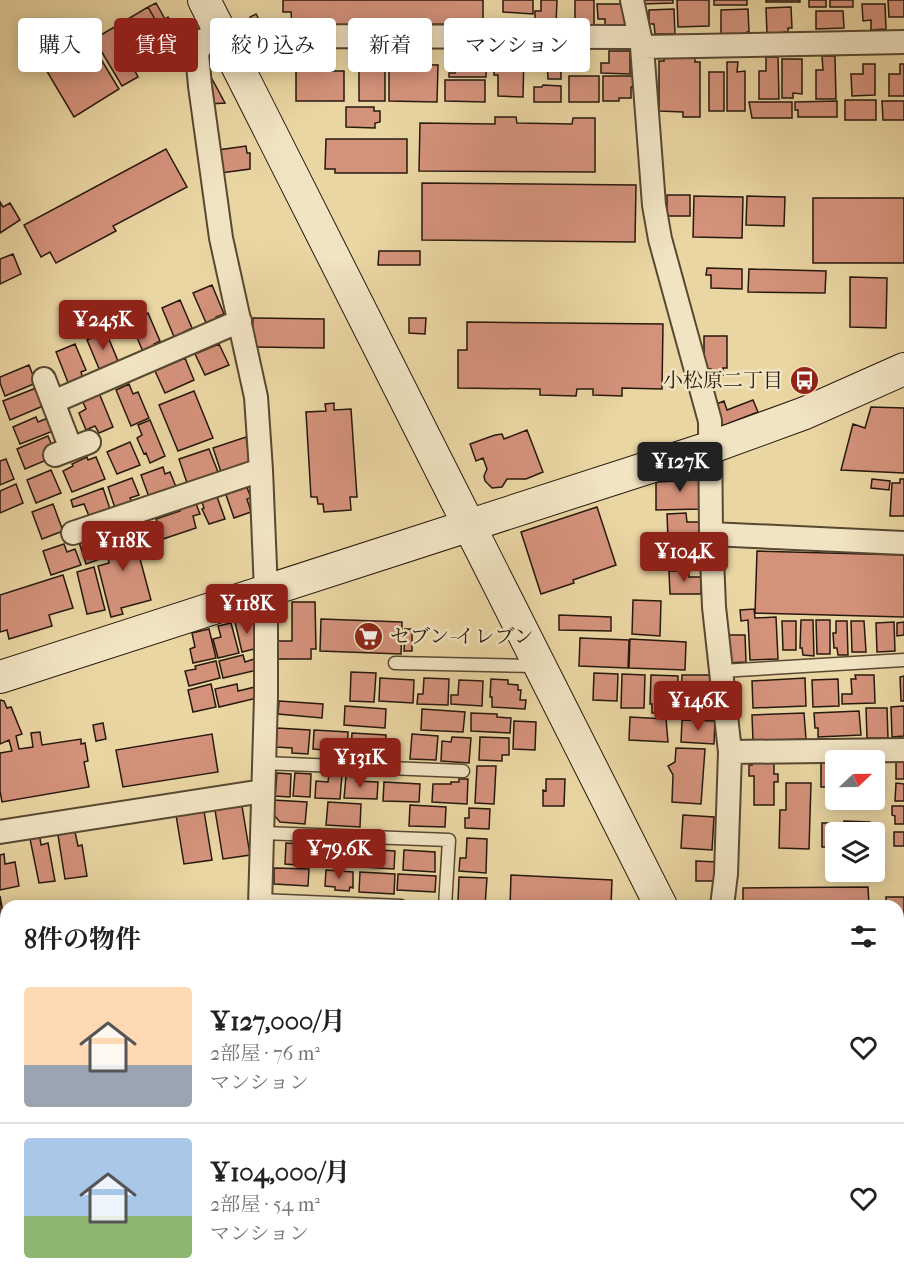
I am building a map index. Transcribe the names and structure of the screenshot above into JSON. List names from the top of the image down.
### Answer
{
  "places": {
    "bus stop": ["小松原二丁目"],
    "supermarket": ["セブン-イレブン"]
  },
  "north": "right",
  "page": {
    "chip": [
      "購入",
      "賃貸",
      "絞り込み",
      "新着",
      "マンション"
    ],
    "price": [
      "¥245K",
      "¥127K",
      "¥118K",
      "¥104K",
      "¥118K",
      "¥146K",
      "¥131K",
      "¥79.6K"
    ],
    "heading": "8件の物件",
    "list": [
      {
        "name": "¥127,000/月",
        "note": "2部屋 · 76 m² · マンション"
      },
      {
        "name": "¥104,000/月",
        "note": "2部屋 · 54 m² · マンション"
      }
    ]
  }
}
